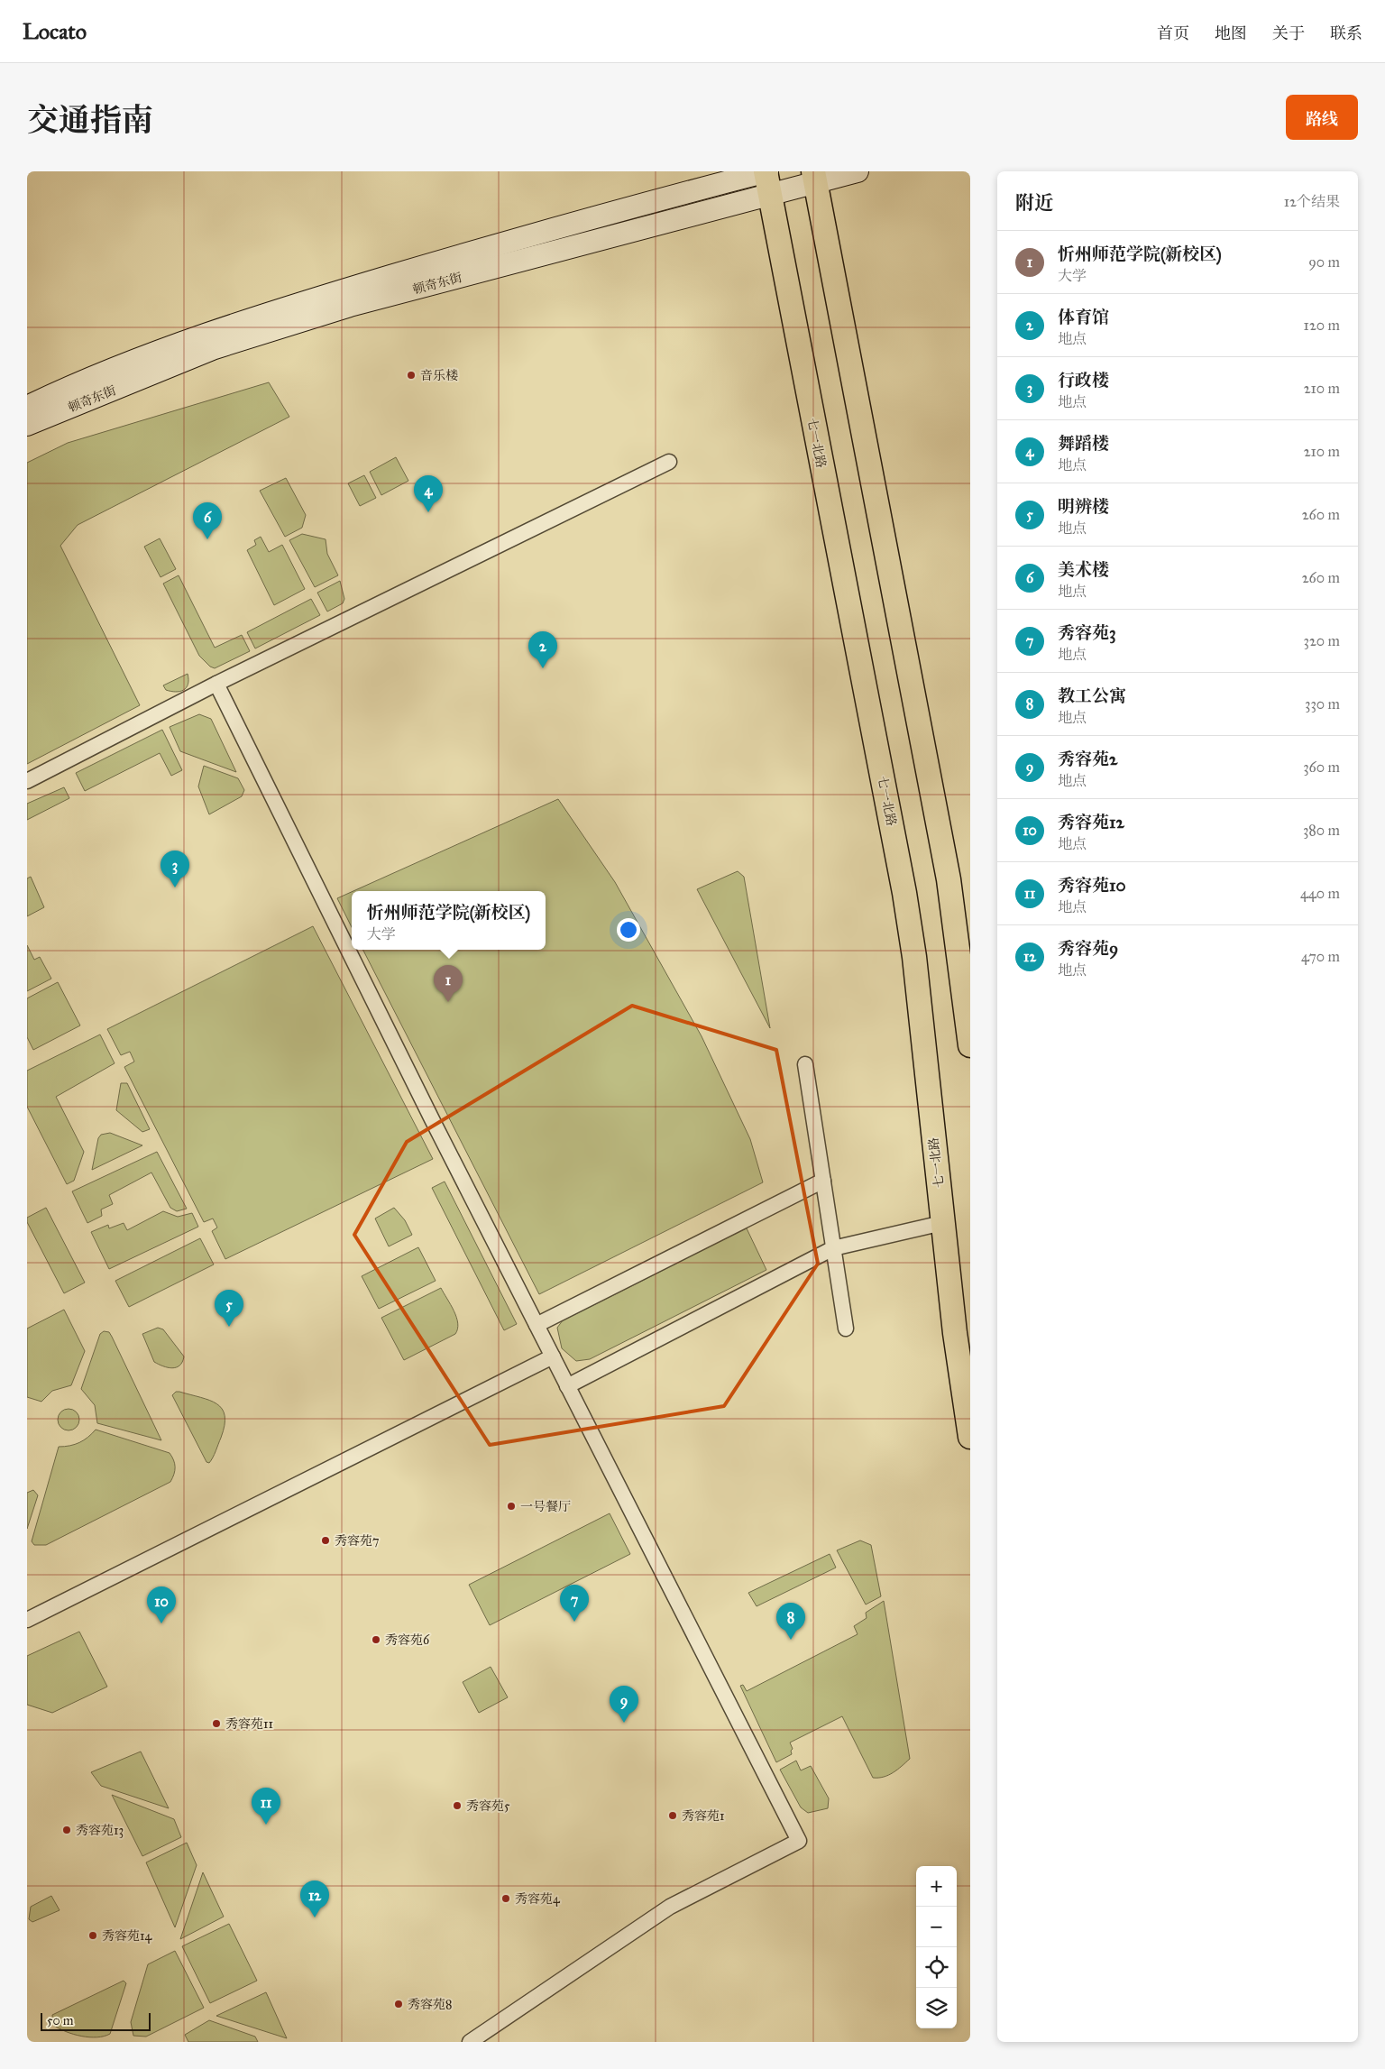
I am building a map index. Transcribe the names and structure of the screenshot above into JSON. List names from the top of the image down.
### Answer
{
  "streets": {
    "main road": ["顿奇东街", "七一北路"]
  },
  "crossings": [
    ["顿奇东街", "七一北路"]
  ],
  "places": [
    "音乐楼",
    "一号餐厅",
    "秀容苑7",
    "秀容苑6",
    "秀容苑11",
    "秀容苑5",
    "秀容苑1",
    "秀容苑13",
    "秀容苑4",
    "秀容苑14",
    "秀容苑8"
  ],
  "scale_bar": "50 m",
  "page": {
    "header": "Locato",
    "nav": [
      "首页",
      "地图",
      "关于",
      "联系"
    ],
    "title": "交通指南",
    "buttons": "路线",
    "heading": ["附近", "12个结果"],
    "list": [
      {
        "mark": "1",
        "name": "忻州师范学院(新校区)",
        "note": "大学",
        "value": "90 m"
      },
      {
        "mark": "2",
        "name": "体育馆",
        "note": "地点",
        "value": "120 m"
      },
      {
        "mark": "3",
        "name": "行政楼",
        "note": "地点",
        "value": "210 m"
      },
      {
        "mark": "4",
        "name": "舞蹈楼",
        "note": "地点",
        "value": "210 m"
      },
      {
        "mark": "5",
        "name": "明辨楼",
        "note": "地点",
        "value": "260 m"
      },
      {
        "mark": "6",
        "name": "美术楼",
        "note": "地点",
        "value": "260 m"
      },
      {
        "mark": "7",
        "name": "秀容苑3",
        "note": "地点",
        "value": "320 m"
      },
      {
        "mark": "8",
        "name": "教工公寓",
        "note": "地点",
        "value": "330 m"
      },
      {
        "mark": "9",
        "name": "秀容苑2",
        "note": "地点",
        "value": "360 m"
      },
      {
        "mark": "10",
        "name": "秀容苑12",
        "note": "地点",
        "value": "380 m"
      },
      {
        "mark": "11",
        "name": "秀容苑10",
        "note": "地点",
        "value": "440 m"
      },
      {
        "mark": "12",
        "name": "秀容苑9",
        "note": "地点",
        "value": "470 m"
      }
    ],
    "pins": [
      "4",
      "6",
      "2",
      "3",
      "1",
      "5",
      "7",
      "10",
      "8",
      "9",
      "11",
      "12"
    ],
    "popup": ["忻州师范学院(新校区)", "大学"],
    "map_buttons": ["+", "−"],
    "scale": "50 m"
  }
}
